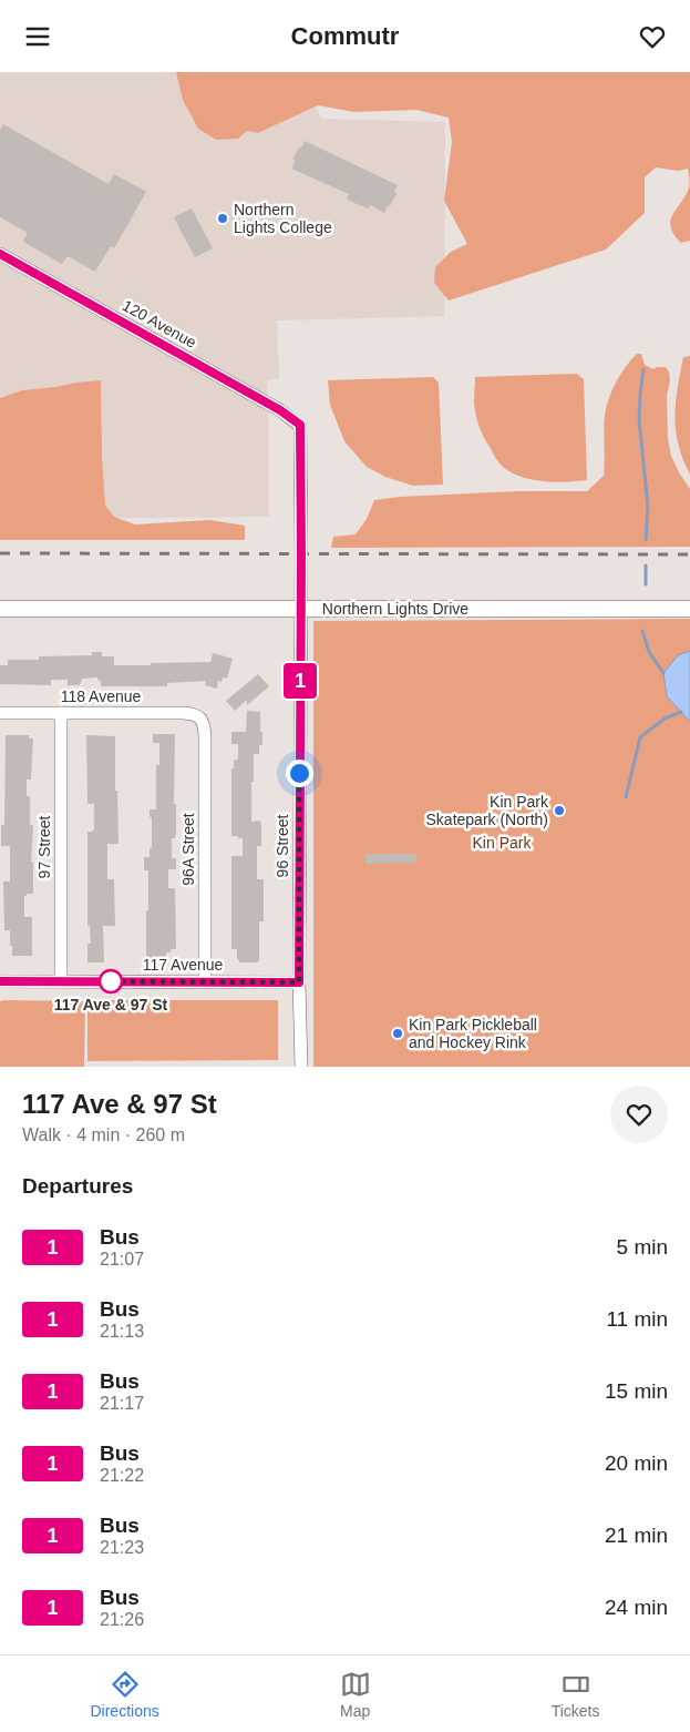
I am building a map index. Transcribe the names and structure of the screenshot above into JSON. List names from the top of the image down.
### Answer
{
  "streets": {
    "main road": ["Northern Lights Drive"],
    "street": [
      "120 Avenue",
      "118 Avenue",
      "96 Street",
      "97 Street",
      "96A Street",
      "117 Avenue"
    ]
  },
  "crossings": [
    ["120 Avenue", "96 Street"],
    ["Northern Lights Drive", "96 Street"],
    ["118 Avenue", "97 Street"],
    ["118 Avenue", "96A Street"],
    ["96 Street", "117 Avenue"],
    ["97 Street", "117 Avenue"],
    ["96A Street", "117 Avenue"]
  ],
  "parks": ["Kin Park"],
  "places": [
    "Northern Lights College",
    "Kin Park Skatepark (North)",
    "117 Ave & 97 St",
    "Kin Park Pickleball and Hockey Rink"
  ],
  "lines": ["bus line 1"],
  "page": {
    "header": "Commutr",
    "on_map": "1",
    "heading": [
      ["117 Ave & 97 St", "Walk · 4 min · 260 m"],
      "Departures"
    ],
    "list": [
      {
        "mark": "1",
        "name": "Bus",
        "note": "21:07",
        "value": "5 min"
      },
      {
        "mark": "1",
        "name": "Bus",
        "note": "21:13",
        "value": "11 min"
      },
      {
        "mark": "1",
        "name": "Bus",
        "note": "21:17",
        "value": "15 min"
      },
      {
        "mark": "1",
        "name": "Bus",
        "note": "21:22",
        "value": "20 min"
      },
      {
        "mark": "1",
        "name": "Bus",
        "note": "21:23",
        "value": "21 min"
      },
      {
        "mark": "1",
        "name": "Bus",
        "note": "21:26",
        "value": "24 min"
      }
    ],
    "tabs": ["Directions", "Map", "Tickets"]
  }
}
